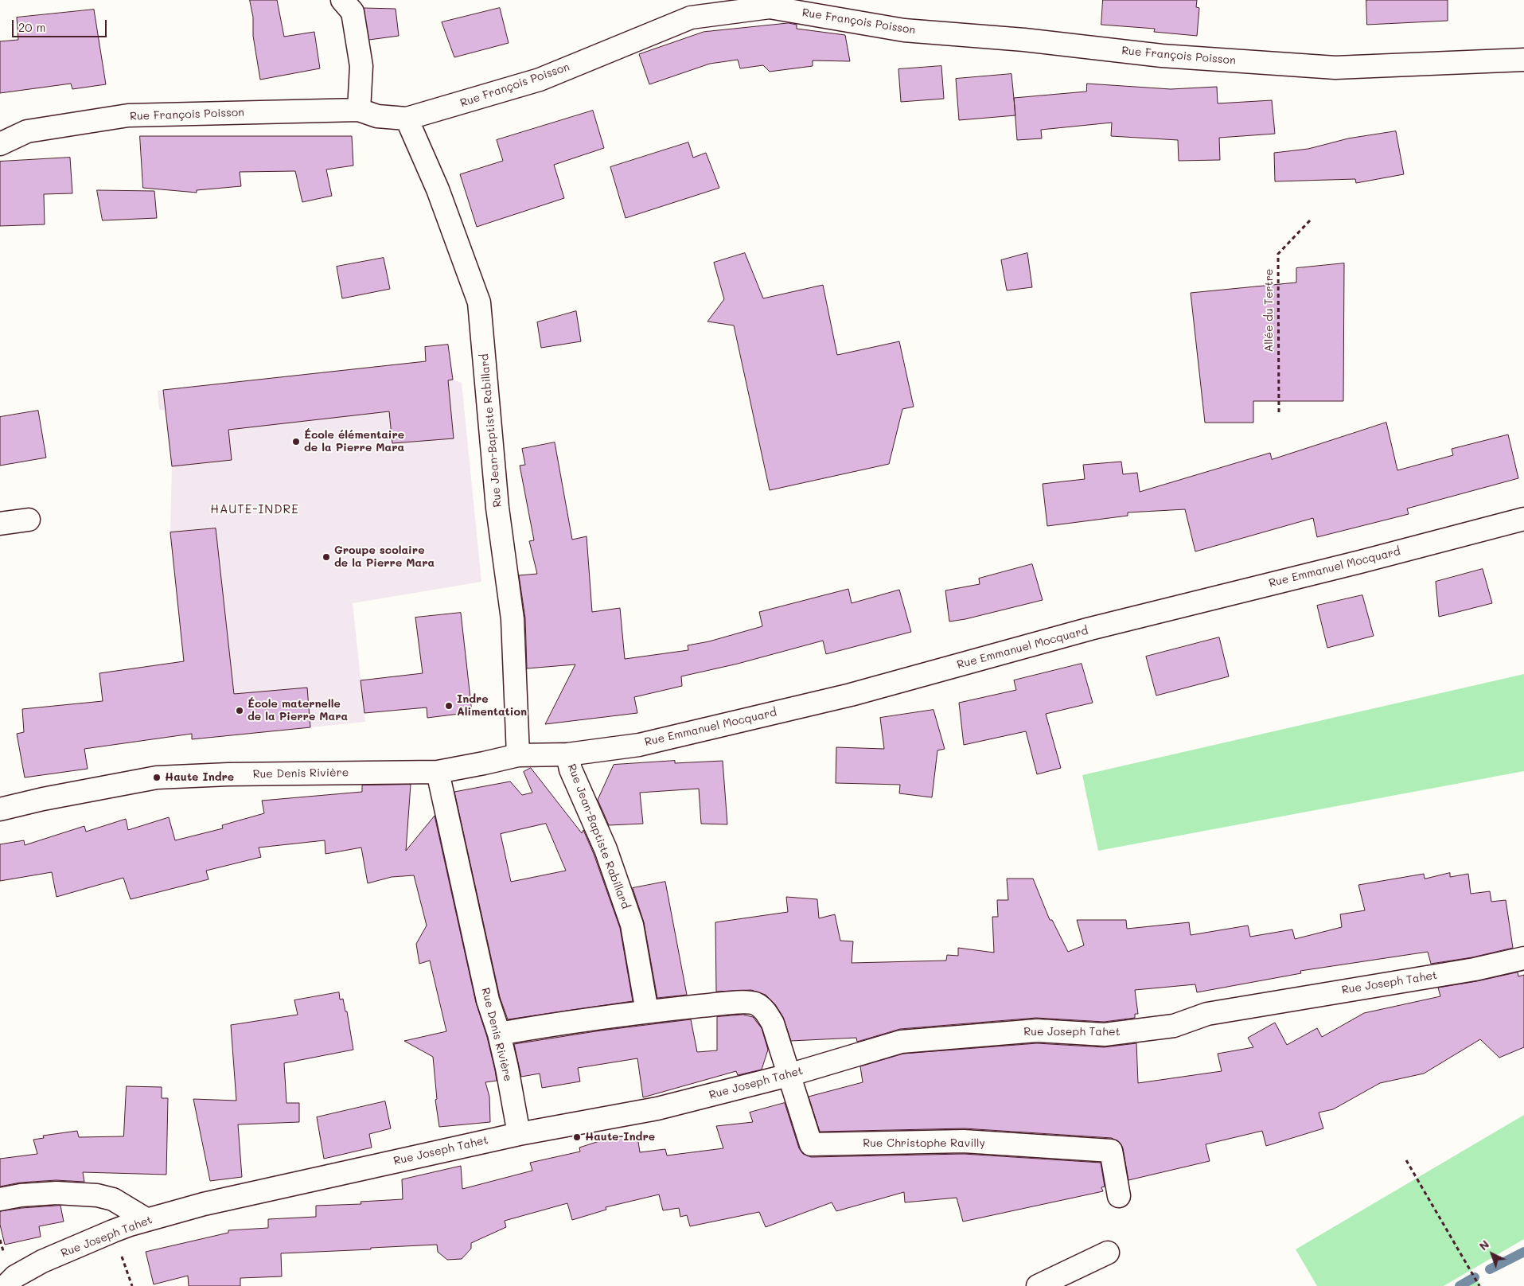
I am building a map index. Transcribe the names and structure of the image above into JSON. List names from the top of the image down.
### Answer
{
  "streets": {
    "street": [
      "Rue François Poisson",
      "Rue Jean-Baptiste Rabillard",
      "Rue Emmanuel Mocquard",
      "Rue Denis Rivière",
      "Rue Joseph Tahet",
      "Rue Christophe Ravilly"
    ],
    "path": ["Allée du Tertre"]
  },
  "crossings": [
    ["Rue François Poisson", "Rue Jean-Baptiste Rabillard"],
    ["Rue Jean-Baptiste Rabillard", "Rue Emmanuel Mocquard"],
    ["Rue Jean-Baptiste Rabillard", "Rue Denis Rivière"],
    ["Rue Emmanuel Mocquard", "Rue Denis Rivière"],
    ["Rue Denis Rivière", "Rue Joseph Tahet"],
    ["Rue Joseph Tahet", "Rue Christophe Ravilly"]
  ],
  "districts": ["HAUTE-INDRE"],
  "places": [
    "École élémentaire de la Pierre Mara",
    "Groupe scolaire de la Pierre Mara",
    "Indre Alimentation",
    "École maternelle de la Pierre Mara",
    "Haute Indre",
    "Haute-Indre"
  ],
  "scale_bar": "20 m",
  "north": "top left"
}
